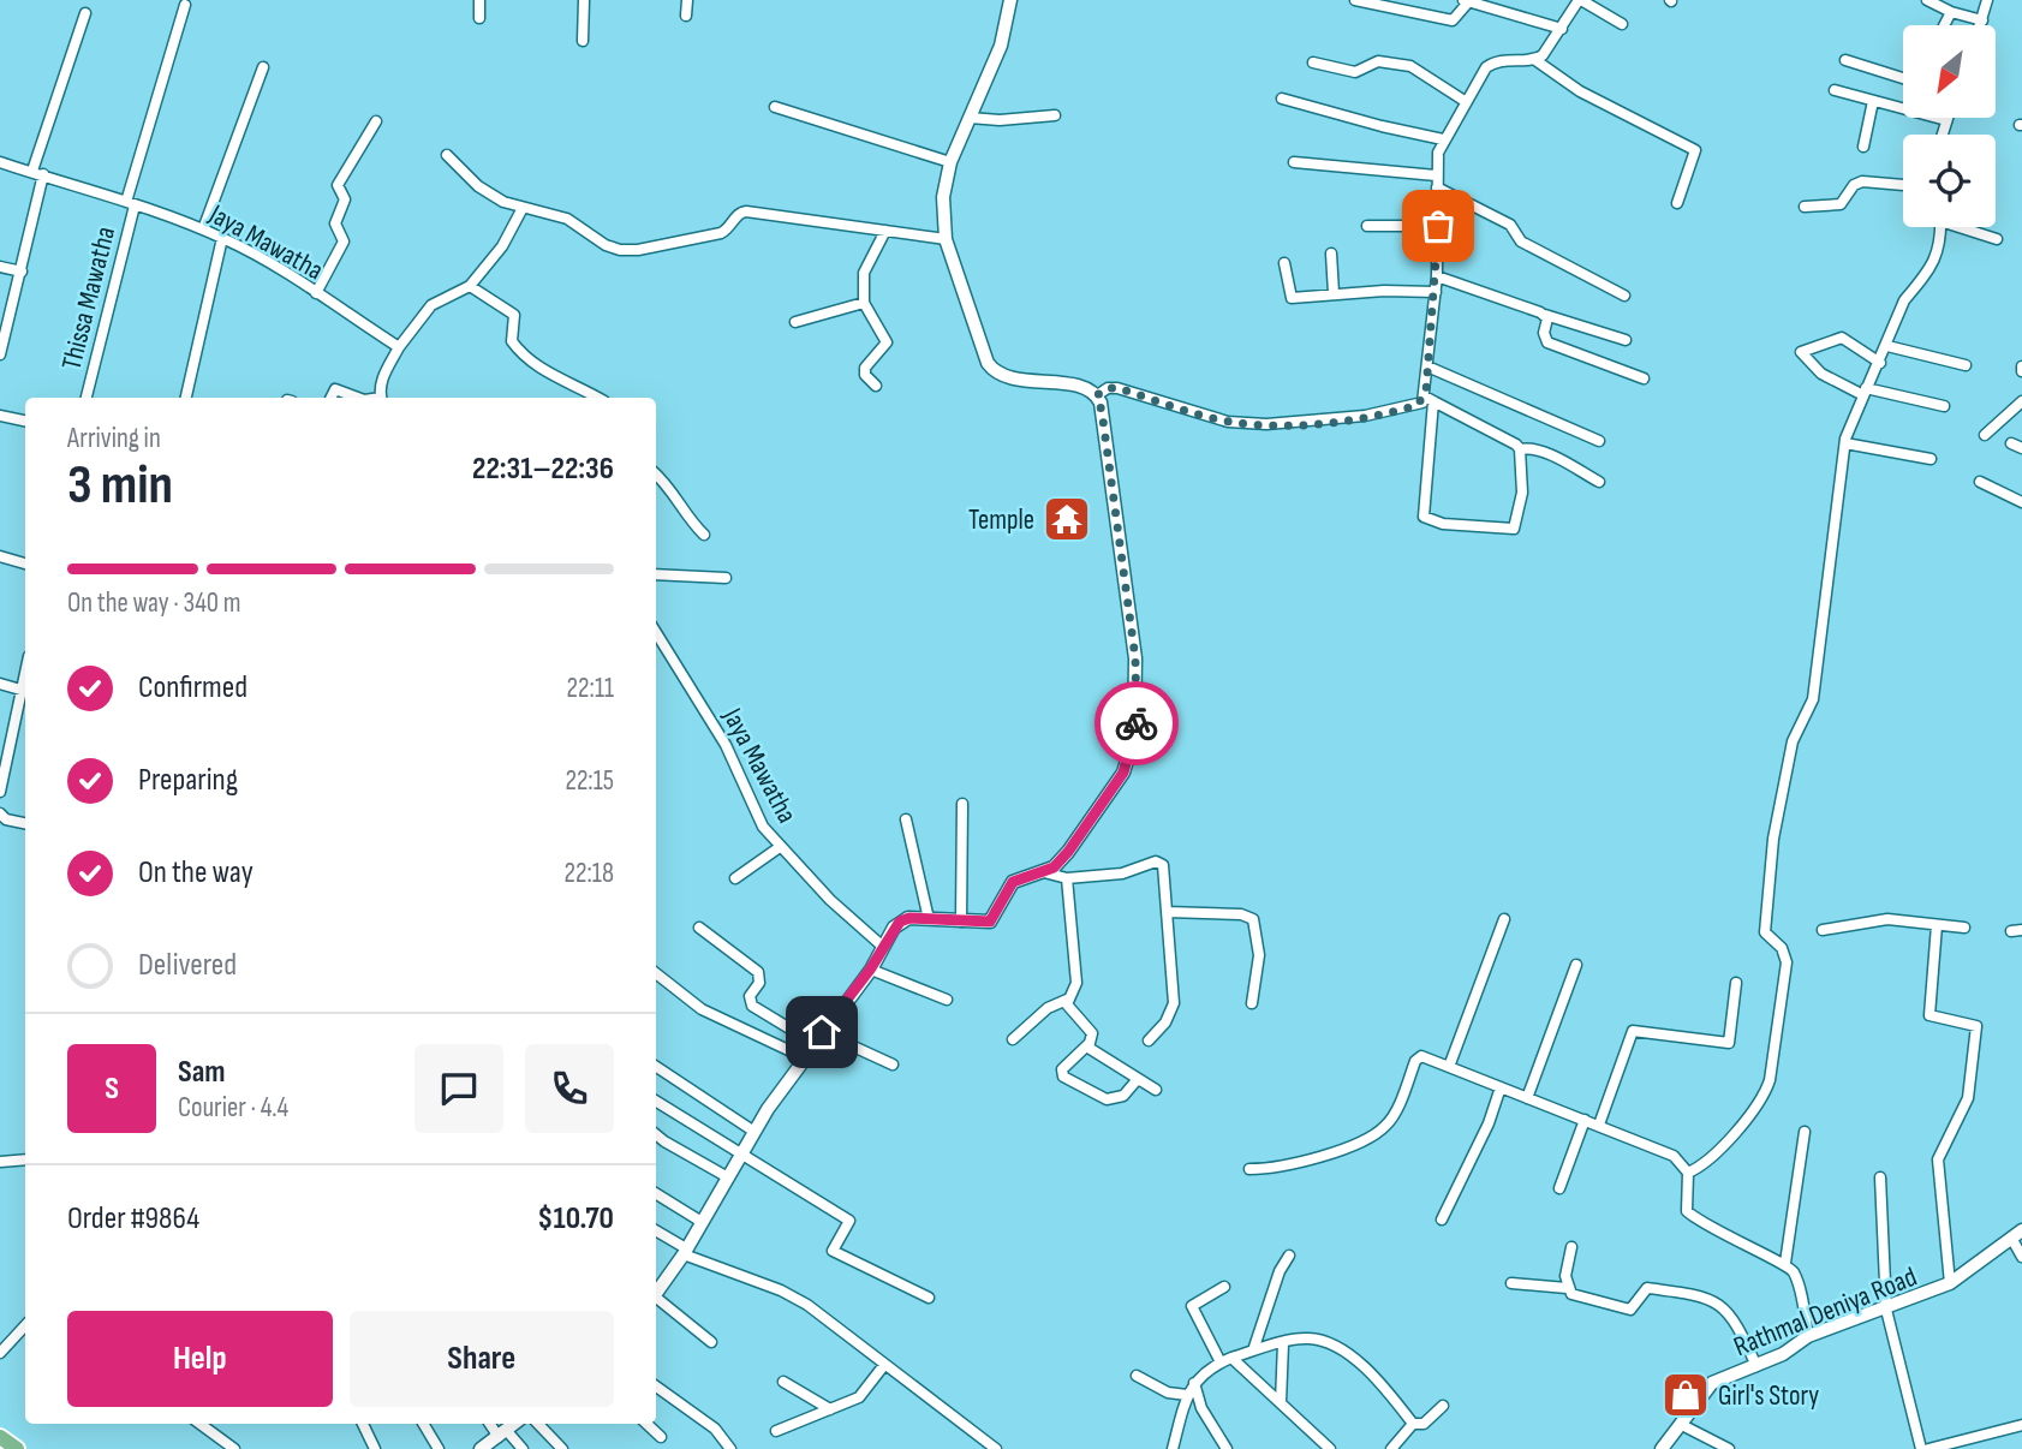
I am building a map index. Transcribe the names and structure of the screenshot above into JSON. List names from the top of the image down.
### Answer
{
  "streets": {
    "street": ["Jaya Mawatha", "Thissa Mawatha", "Rathmal Deniya Road"]
  },
  "crossings": [
    ["Jaya Mawatha", "Thissa Mawatha"]
  ],
  "places": {
    "temple": ["Temple"],
    "shop": ["Girl's Story"]
  },
  "north": "bottom left",
  "page": {
    "heading": ["3 min", "Arriving in", "22:31–22:36"],
    "panel": [
      "Sam",
      "Courier · 4.4",
      "Order #9864",
      "$10.70"
    ],
    "bar": "On the way · 340 m",
    "list": [
      ["Confirmed", "22:11"],
      ["Preparing", "22:15"],
      ["On the way", "22:18"],
      "Delivered"
    ],
    "round": "S",
    "buttons": ["Help", "Share"]
  }
}
